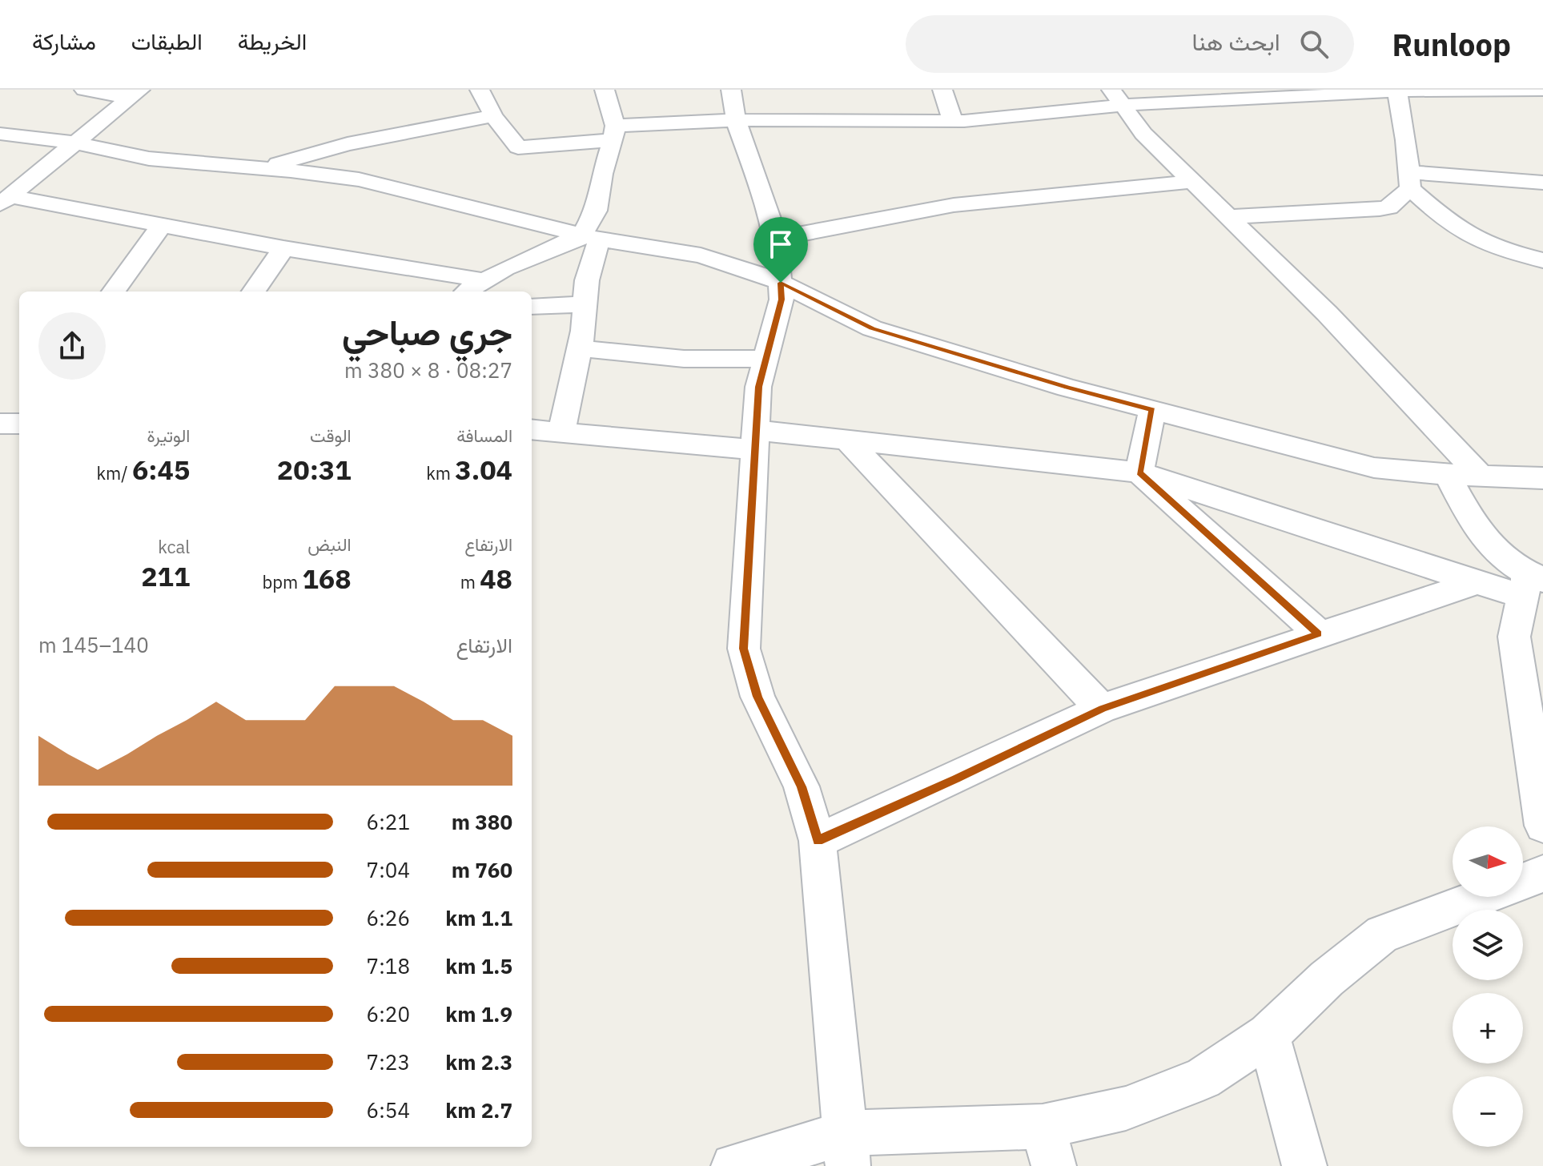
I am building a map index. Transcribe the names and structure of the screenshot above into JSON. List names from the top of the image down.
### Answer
{
  "north": "right",
  "page": {
    "header": "Runloop",
    "search": "ابحث هنا",
    "nav": ["الخريطة", "الطبقات", "مشاركة"],
    "heading": ["جري صباحي", "08:27 · 8 × 380 m"],
    "stats": [
      ["المسافة", "3.04 km"],
      ["الوقت", "20:31"],
      ["الوتيرة", "6:45 /km"],
      ["الارتفاع", "48 m"],
      ["النبض", "168 bpm"],
      ["kcal", "211"]
    ],
    "chart": ["الارتفاع", "140–145 m"],
    "list": [
      {
        "name": "380 m",
        "note": "6:21"
      },
      {
        "name": "760 m",
        "note": "7:04"
      },
      {
        "name": "1.1 km",
        "note": "6:26"
      },
      {
        "name": "1.5 km",
        "note": "7:18"
      },
      {
        "name": "1.9 km",
        "note": "6:20"
      },
      {
        "name": "2.3 km",
        "note": "7:23"
      },
      {
        "name": "2.7 km",
        "note": "6:54"
      }
    ],
    "map_buttons": ["+", "−"]
  }
}
